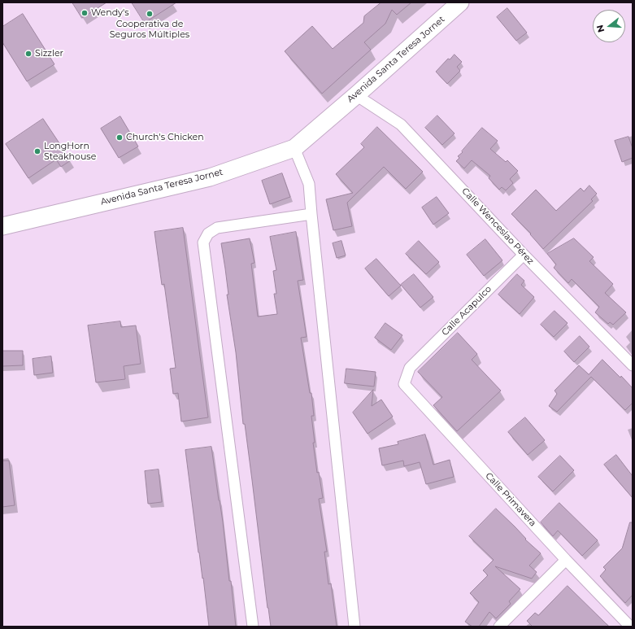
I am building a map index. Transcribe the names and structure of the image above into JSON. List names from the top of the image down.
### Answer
{
  "streets": {
    "main road": ["Avenida Santa Teresa Jornet"],
    "street": ["Calle Wenceslao Pérez", "Calle Acapulco", "Calle Primavera"]
  },
  "crossings": [
    ["Avenida Santa Teresa Jornet", "Calle Wenceslao Pérez"],
    ["Calle Wenceslao Pérez", "Calle Acapulco"],
    ["Calle Acapulco", "Calle Primavera"]
  ],
  "places": [
    "Wendy's",
    "Cooperativa de Seguros Múltiples",
    "Sizzler",
    "Church's Chicken",
    "LongHorn Steakhouse"
  ],
  "north": "left"
}
